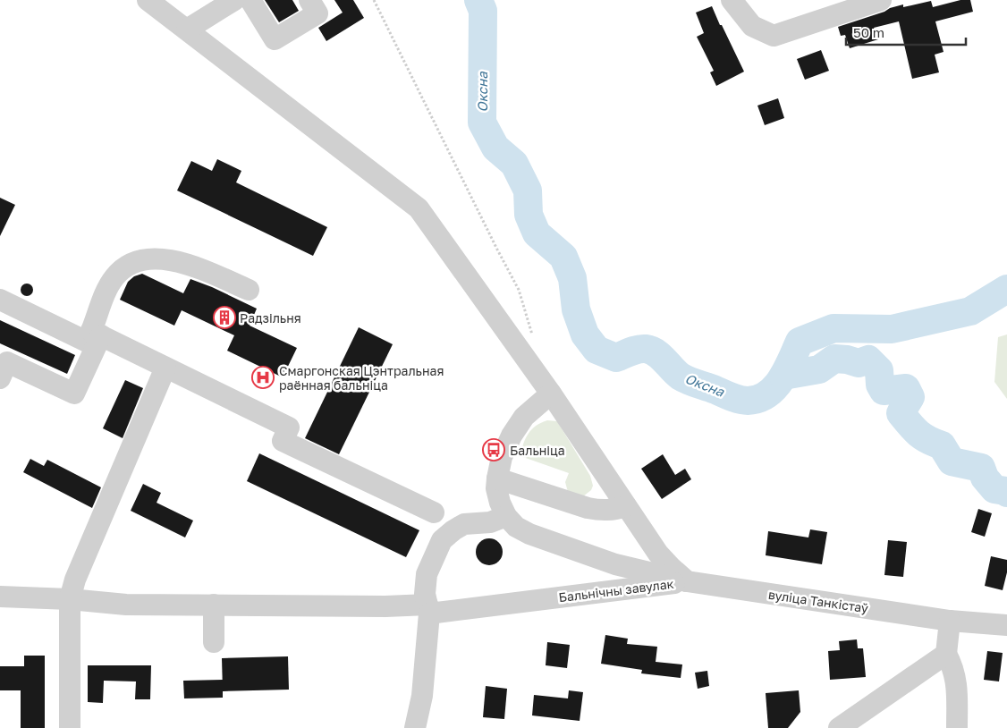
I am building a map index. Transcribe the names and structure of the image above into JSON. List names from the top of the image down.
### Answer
{
  "streets": {
    "street": ["Бальнічны завулак", "вуліца Танкістаў"]
  },
  "crossings": [
    ["Бальнічны завулак", "вуліца Танкістаў"]
  ],
  "water": ["Оксна"],
  "places": {
    "building": ["Радзільня"],
    "hospital": ["Смаргонская Цэнтральная раённая бальніца"],
    "bus stop": ["Бальніца"]
  },
  "scale_bar": "50 m"
}
